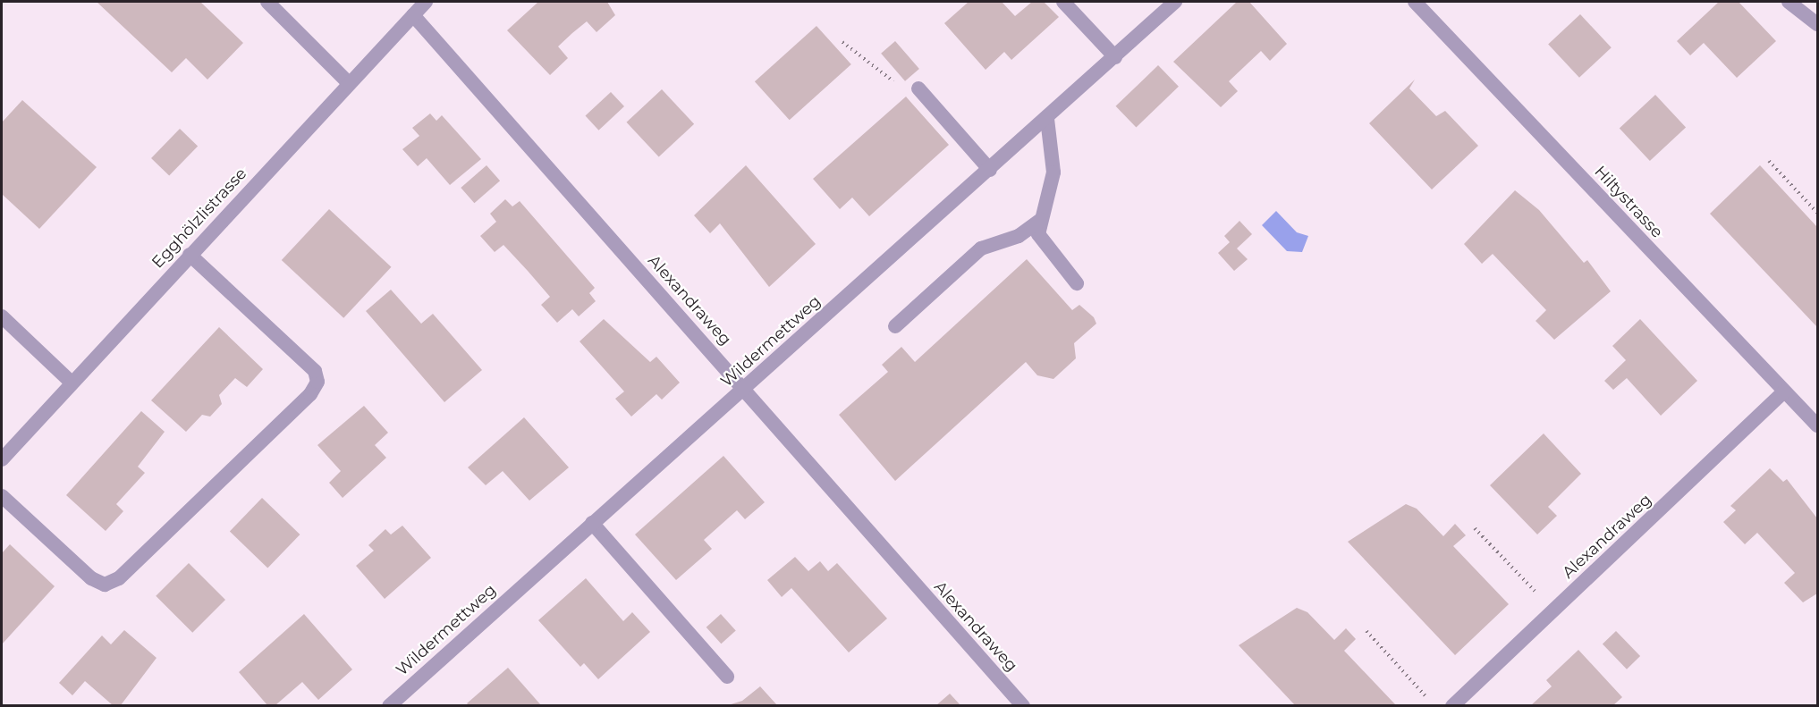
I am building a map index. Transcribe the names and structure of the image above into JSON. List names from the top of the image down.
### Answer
{
  "streets": {
    "street": [
      "Hiltystrasse",
      "Egghölzlistrasse",
      "Alexandraweg",
      "Wildermettweg"
    ]
  },
  "crossings": [
    ["Hiltystrasse", "Alexandraweg"],
    ["Egghölzlistrasse", "Alexandraweg"],
    ["Alexandraweg", "Wildermettweg"]
  ]
}
